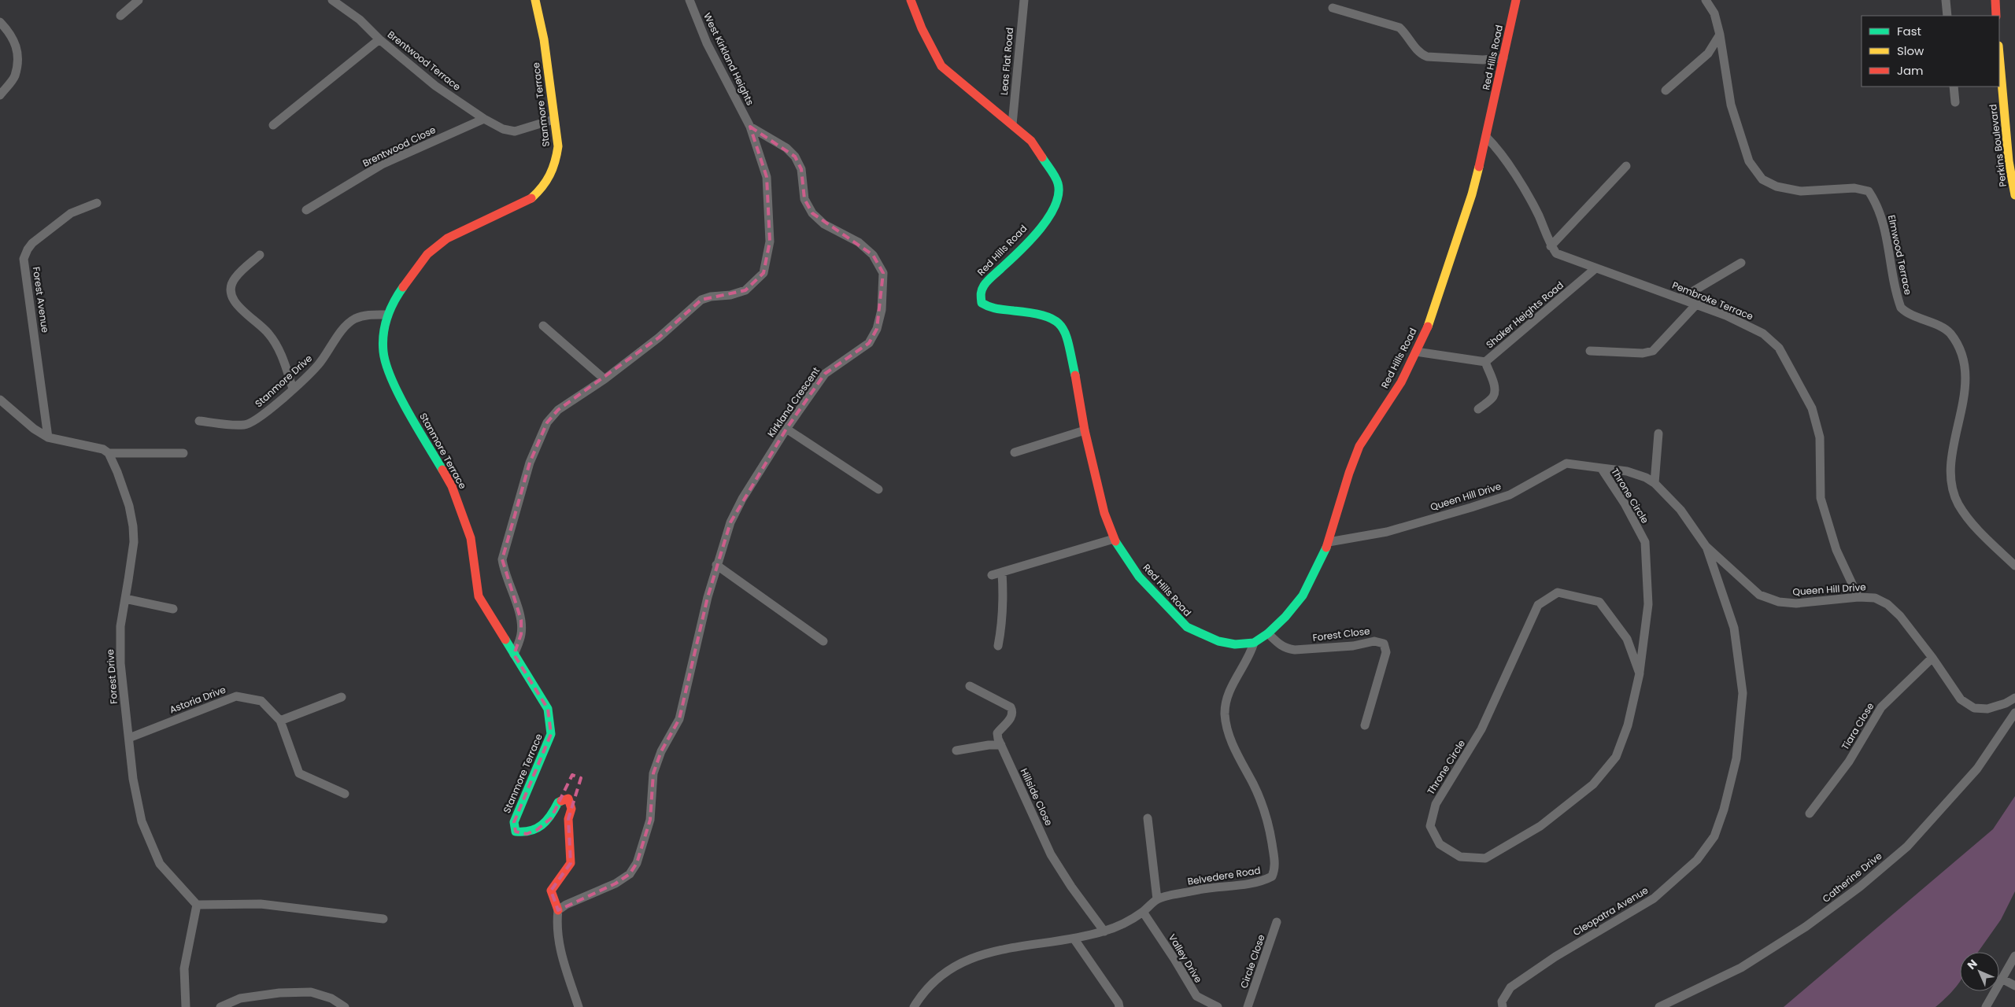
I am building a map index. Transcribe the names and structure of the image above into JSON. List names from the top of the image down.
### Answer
{
  "streets": {
    "main road": ["Red Hills Road", "Stanmore Terrace", "Perkins Boulevard"],
    "street": [
      "West Kirkland Heights",
      "Brentwood Terrace",
      "Leas Flat Road",
      "Brentwood Close",
      "Elmwood Terrace",
      "Forest Avenue",
      "Pembroke Terrace",
      "Shaker Heights Road",
      "Stanmore Drive",
      "Kirkland Crescent",
      "Throne Circle",
      "Queen Hill Drive",
      "Forest Close",
      "Forest Drive",
      "Astoria Drive",
      "Tiara Close",
      "Hillside Close",
      "Belvedere Road",
      "Catherine Drive",
      "Cleopatra Avenue",
      "Valley Drive",
      "Circle Close"
    ]
  },
  "crossings": [
    ["Red Hills Road", "Leas Flat Road"],
    ["Red Hills Road", "Shaker Heights Road"],
    ["Red Hills Road", "Queen Hill Drive"],
    ["Red Hills Road", "Forest Close"],
    ["Red Hills Road", "Belvedere Road"],
    ["West Kirkland Heights", "Kirkland Crescent"],
    ["Brentwood Terrace", "Stanmore Terrace"],
    ["Brentwood Terrace", "Brentwood Close"],
    ["Stanmore Terrace", "Stanmore Drive"],
    ["Stanmore Terrace", "Kirkland Crescent"],
    ["Pembroke Terrace", "Shaker Heights Road"],
    ["Pembroke Terrace", "Queen Hill Drive"],
    ["Throne Circle", "Queen Hill Drive"],
    ["Queen Hill Drive", "Tiara Close"],
    ["Queen Hill Drive", "Cleopatra Avenue"],
    ["Forest Drive", "Astoria Drive"],
    ["Hillside Close", "Belvedere Road"],
    ["Belvedere Road", "Valley Drive"]
  ],
  "legend": ["Fast", "Slow", "Jam"],
  "north": "top left"
}
